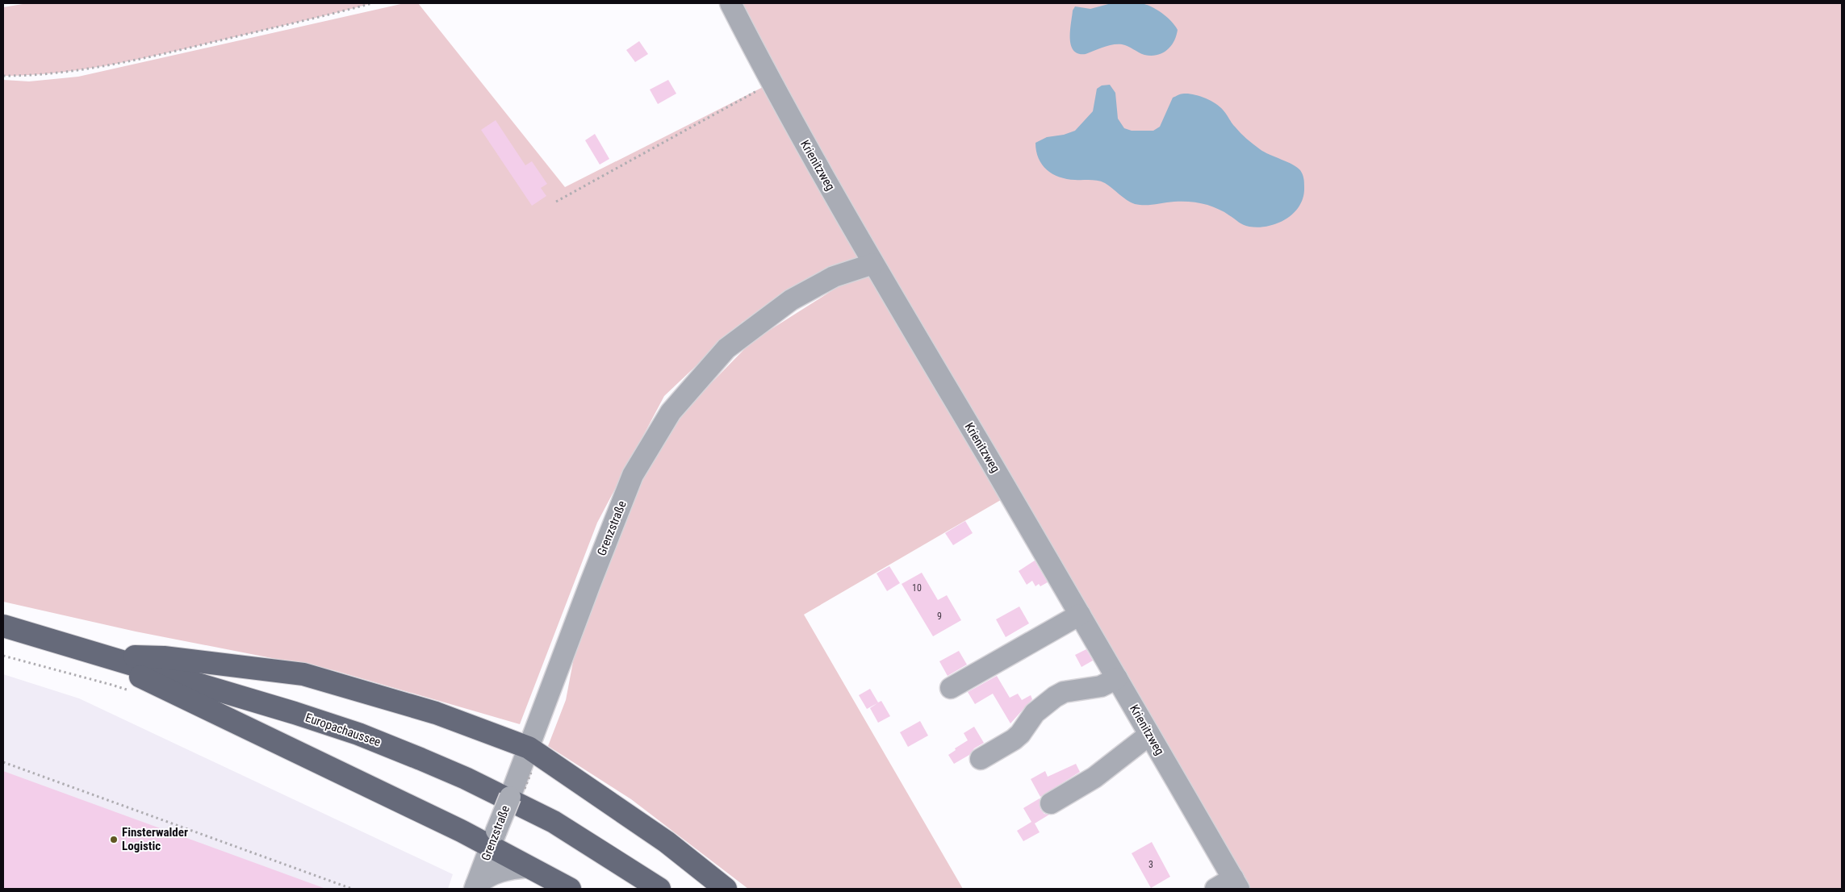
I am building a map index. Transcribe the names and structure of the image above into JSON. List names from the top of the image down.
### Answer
{
  "streets": {
    "main road": ["Europachaussee"],
    "street": ["Krienitzweg", "Grenzstraße"]
  },
  "crossings": [
    ["Krienitzweg", "Grenzstraße"]
  ],
  "places": ["Finsterwalder Logistic"],
  "house_numbers": ["10", "9", "3"]
}
